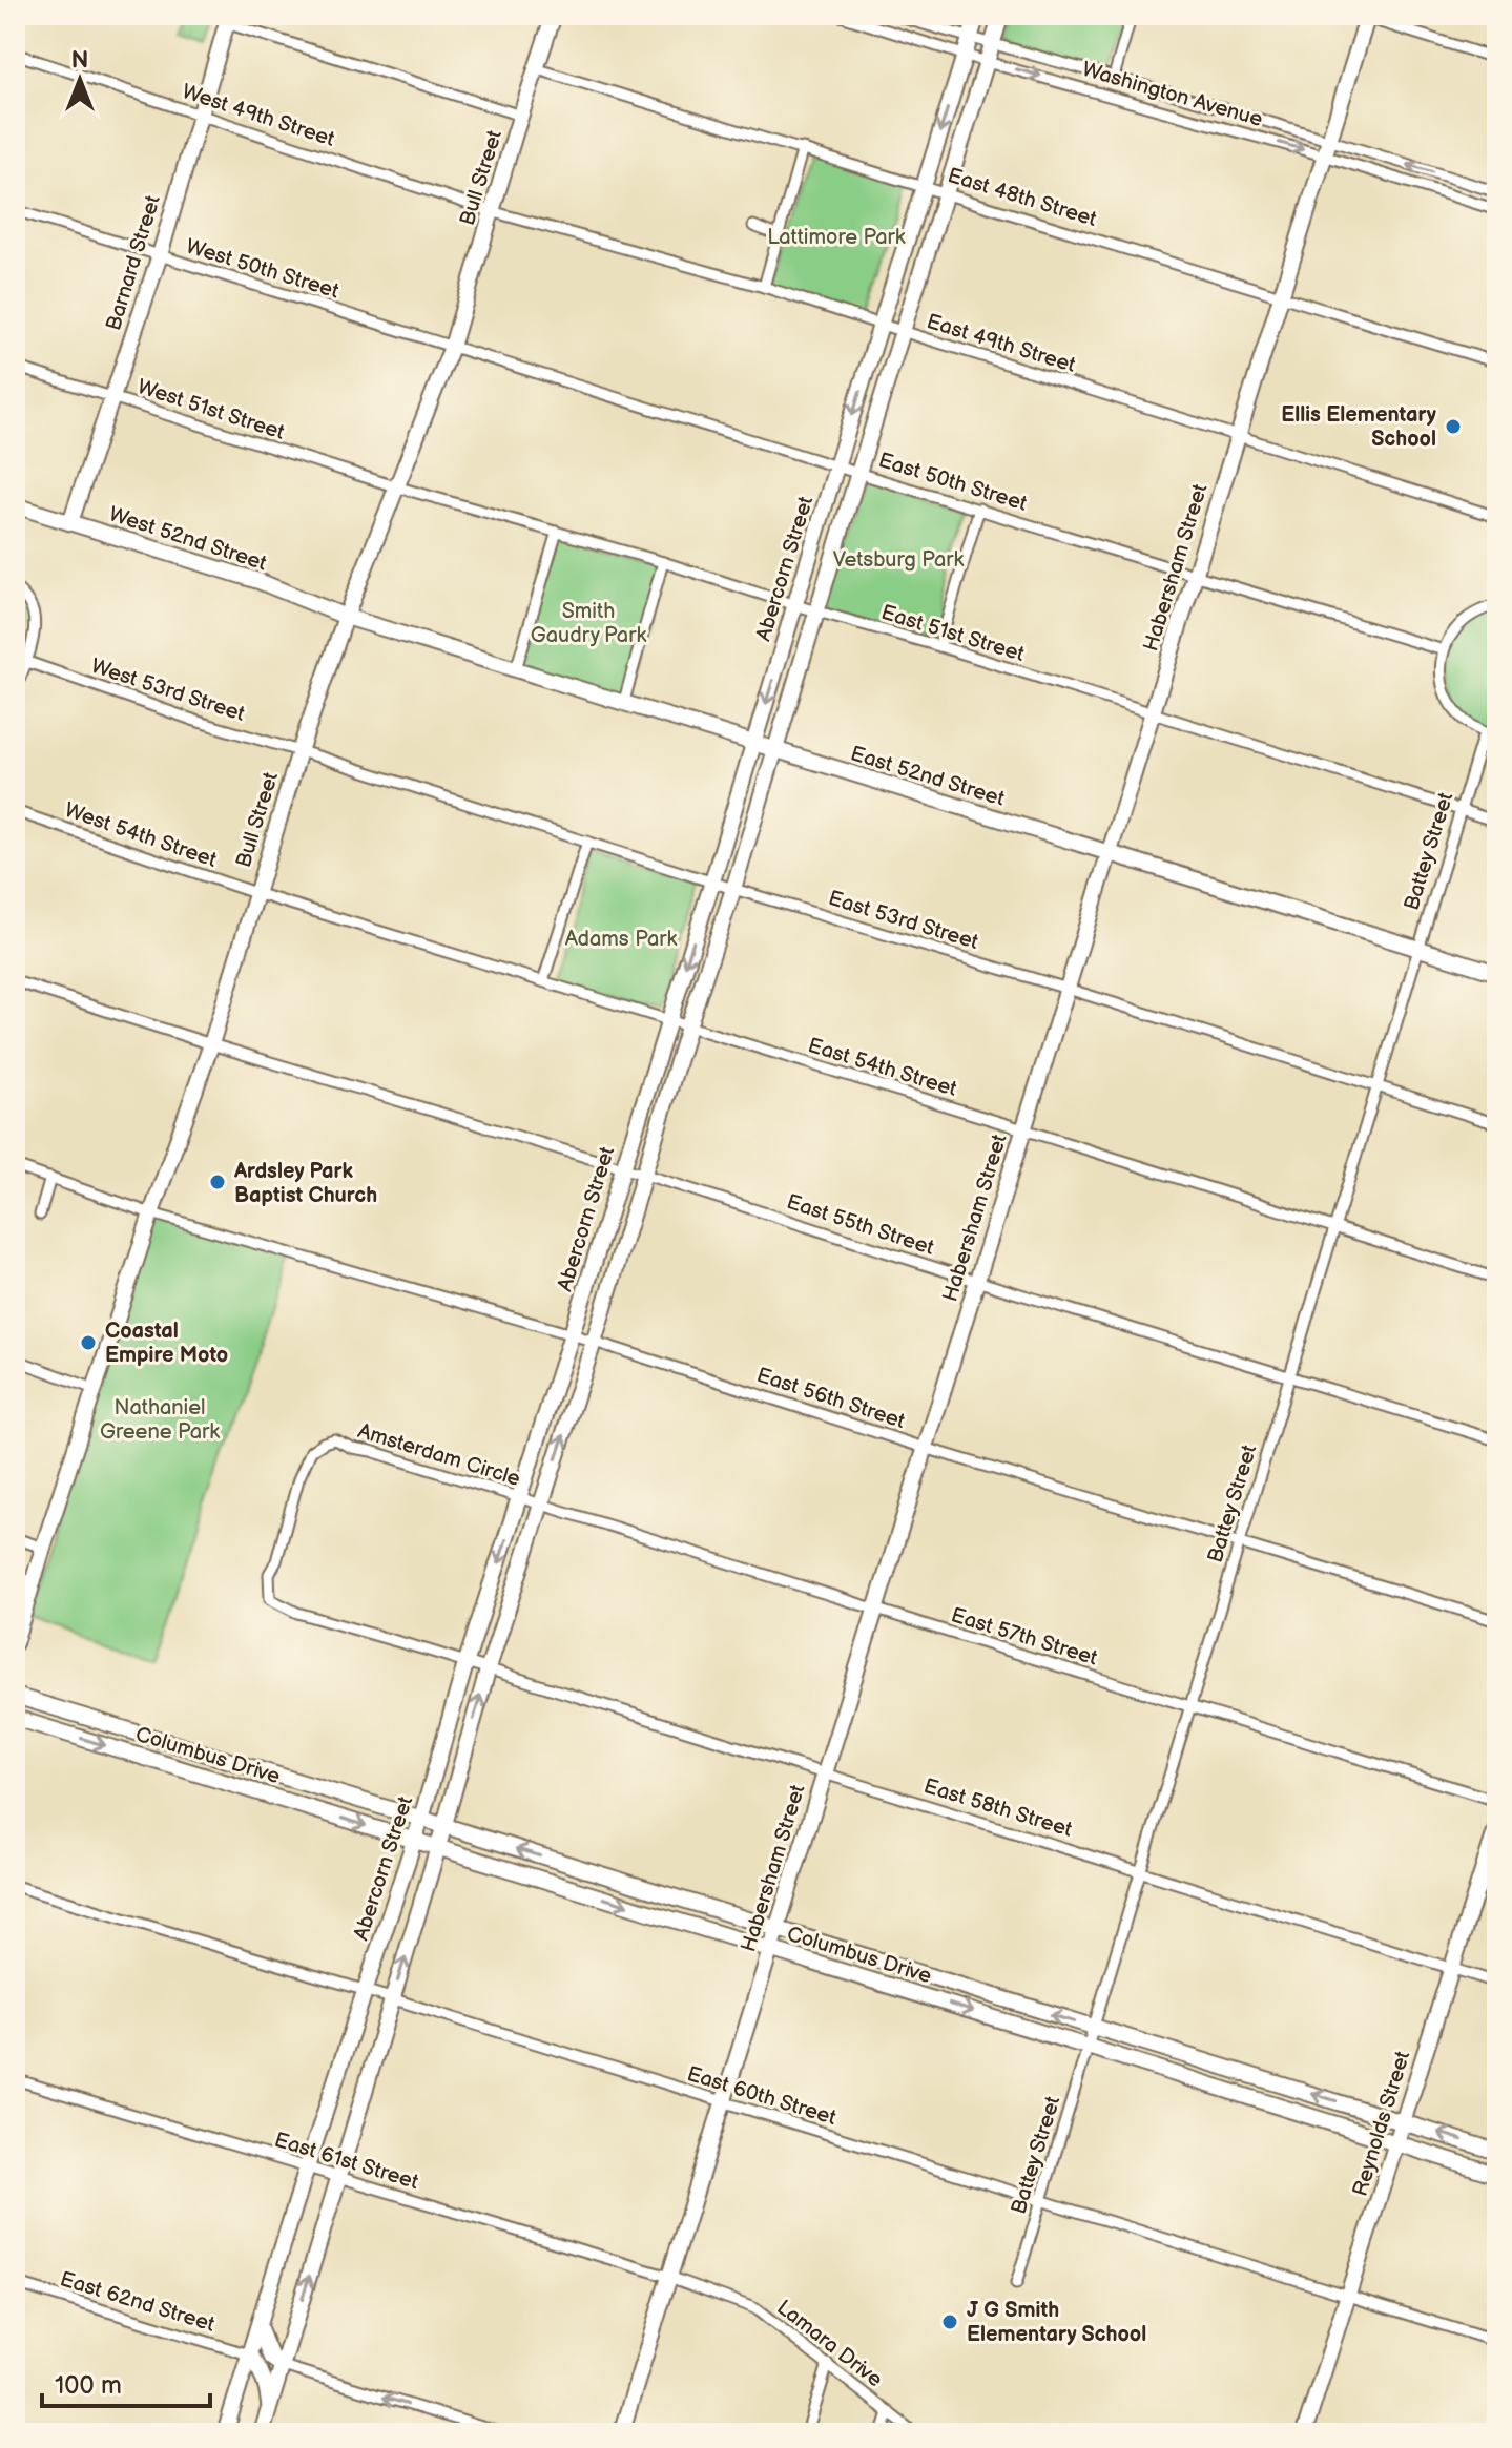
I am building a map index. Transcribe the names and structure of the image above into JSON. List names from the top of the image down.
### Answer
{
  "streets": {
    "street": [
      "Washington Avenue",
      "West 49th Street",
      "Bull Street",
      "East 48th Street",
      "Barnard Street",
      "West 50th Street",
      "East 49th Street",
      "West 51st Street",
      "East 50th Street",
      "West 52nd Street",
      "Habersham Street",
      "Abercorn Street",
      "East 51st Street",
      "West 53rd Street",
      "East 52nd Street",
      "West 54th Street",
      "Battey Street",
      "East 53rd Street",
      "East 54th Street",
      "East 55th Street",
      "East 56th Street",
      "Amsterdam Circle",
      "East 57th Street",
      "Columbus Drive",
      "East 58th Street",
      "East 60th Street",
      "Reynolds Street",
      "East 61st Street",
      "East 62nd Street",
      "Lamara Drive"
    ]
  },
  "crossings": [
    ["Washington Avenue", "Habersham Street"],
    ["Washington Avenue", "Abercorn Street"],
    ["West 49th Street", "Bull Street"],
    ["West 49th Street", "Barnard Street"],
    ["West 49th Street", "East 49th Street"],
    ["Bull Street", "East 48th Street"],
    ["Bull Street", "West 50th Street"],
    ["Bull Street", "East 49th Street"],
    ["Bull Street", "West 51st Street"],
    ["Bull Street", "East 50th Street"],
    ["Bull Street", "West 52nd Street"],
    ["Bull Street", "East 51st Street"],
    ["Bull Street", "West 53rd Street"],
    ["Bull Street", "East 52nd Street"],
    ["Bull Street", "West 54th Street"],
    ["Bull Street", "East 53rd Street"],
    ["Bull Street", "East 54th Street"],
    ["Bull Street", "East 55th Street"],
    ["Bull Street", "East 56th Street"],
    ["East 48th Street", "Habersham Street"],
    ["East 48th Street", "Abercorn Street"],
    ["Barnard Street", "West 50th Street"],
    ["Barnard Street", "West 51st Street"],
    ["Barnard Street", "West 52nd Street"],
    ["West 50th Street", "East 50th Street"],
    ["East 49th Street", "Habersham Street"],
    ["East 49th Street", "Abercorn Street"],
    ["West 51st Street", "East 51st Street"],
    ["East 50th Street", "Habersham Street"],
    ["East 50th Street", "Abercorn Street"],
    ["West 52nd Street", "East 52nd Street"],
    ["Habersham Street", "East 51st Street"],
    ["Habersham Street", "East 52nd Street"],
    ["Habersham Street", "East 53rd Street"],
    ["Habersham Street", "East 54th Street"],
    ["Habersham Street", "East 55th Street"],
    ["Habersham Street", "East 56th Street"],
    ["Habersham Street", "East 57th Street"],
    ["Habersham Street", "Columbus Drive"],
    ["Habersham Street", "East 58th Street"],
    ["Habersham Street", "East 60th Street"],
    ["Habersham Street", "East 61st Street"],
    ["Habersham Street", "Lamara Drive"],
    ["Abercorn Street", "East 51st Street"],
    ["Abercorn Street", "East 52nd Street"],
    ["Abercorn Street", "East 53rd Street"],
    ["Abercorn Street", "East 54th Street"],
    ["Abercorn Street", "East 55th Street"],
    ["Abercorn Street", "East 56th Street"],
    ["Abercorn Street", "Amsterdam Circle"],
    ["Abercorn Street", "East 57th Street"],
    ["Abercorn Street", "Columbus Drive"],
    ["Abercorn Street", "East 58th Street"],
    ["Abercorn Street", "East 60th Street"],
    ["Abercorn Street", "East 61st Street"],
    ["Abercorn Street", "East 62nd Street"],
    ["East 51st Street", "Battey Street"],
    ["West 53rd Street", "East 53rd Street"],
    ["East 52nd Street", "Battey Street"],
    ["West 54th Street", "East 54th Street"],
    ["Battey Street", "East 53rd Street"],
    ["Battey Street", "East 54th Street"],
    ["Battey Street", "East 55th Street"],
    ["Battey Street", "East 56th Street"],
    ["Battey Street", "East 57th Street"],
    ["Battey Street", "Columbus Drive"],
    ["Battey Street", "East 58th Street"],
    ["Battey Street", "East 60th Street"],
    ["Amsterdam Circle", "East 57th Street"],
    ["Amsterdam Circle", "East 58th Street"],
    ["Columbus Drive", "Reynolds Street"],
    ["East 58th Street", "Reynolds Street"],
    ["East 60th Street", "Reynolds Street"],
    ["East 61st Street", "Lamara Drive"]
  ],
  "parks": [
    "Lattimore Park",
    "Vetsburg Park",
    "Smith Gaudry Park",
    "Adams Park",
    "Nathaniel Greene Park"
  ],
  "places": [
    "Ellis Elementary School",
    "Ardsley Park Baptist Church",
    "Coastal Empire Moto",
    "J G Smith Elementary School"
  ],
  "scale_bar": "100 m",
  "north": "top"
}
